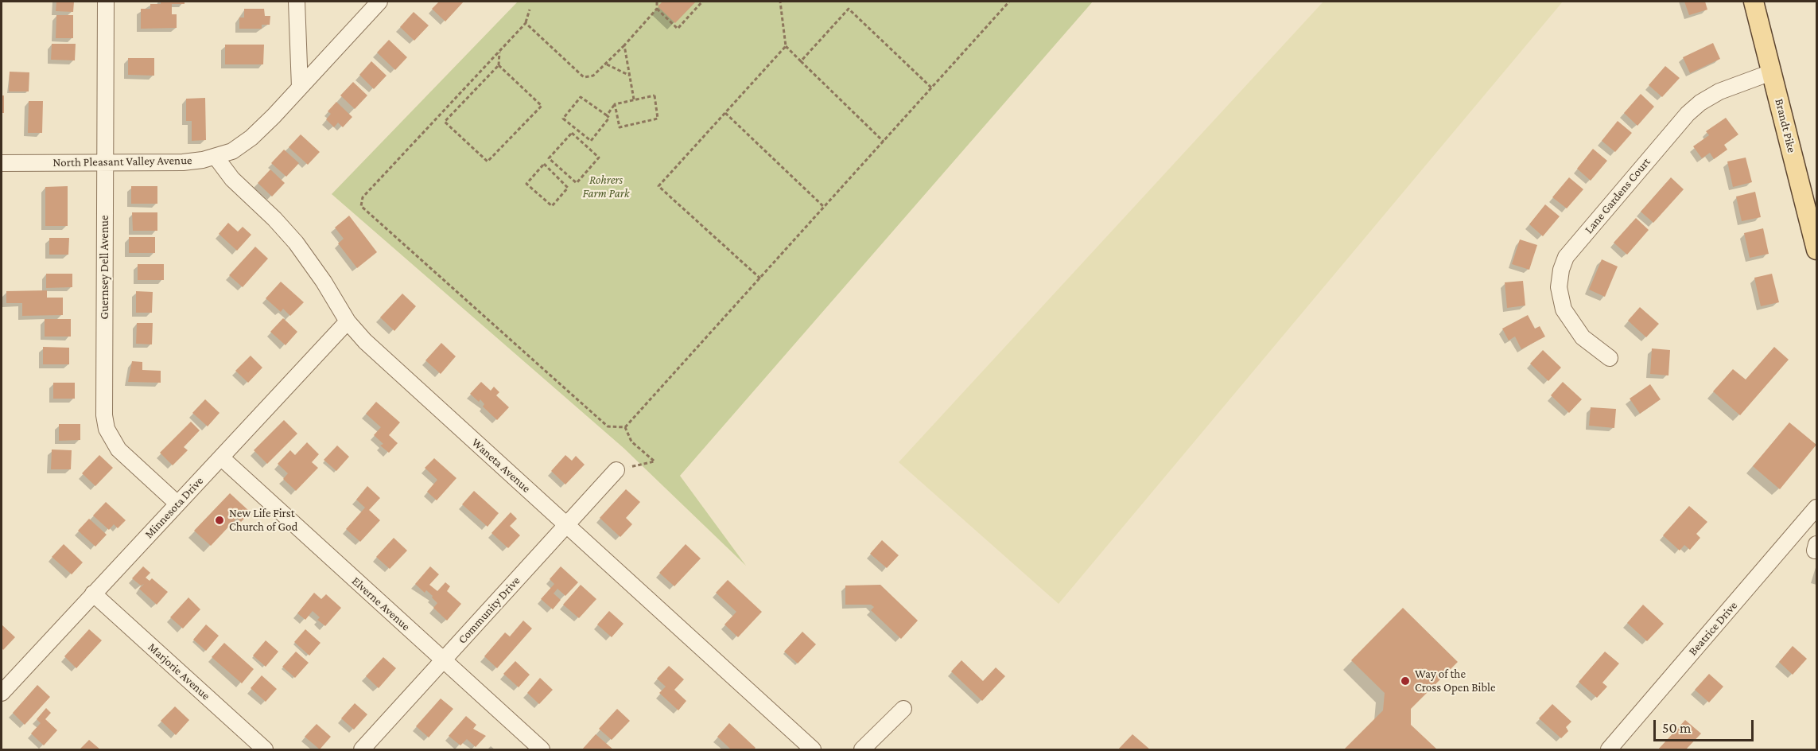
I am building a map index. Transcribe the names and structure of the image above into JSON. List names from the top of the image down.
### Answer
{
  "streets": {
    "main road": ["Brandt Pike"],
    "street": [
      "North Pleasant Valley Avenue",
      "Lane Gardens Court",
      "Guernsey Dell Avenue",
      "Waneta Avenue",
      "Minnesota Drive",
      "Elverne Avenue",
      "Community Drive",
      "Beatrice Drive",
      "Marjorie Avenue"
    ]
  },
  "crossings": [
    ["Brandt Pike", "Lane Gardens Court"],
    ["North Pleasant Valley Avenue", "Guernsey Dell Avenue"],
    ["North Pleasant Valley Avenue", "Waneta Avenue"],
    ["Guernsey Dell Avenue", "Minnesota Drive"],
    ["Waneta Avenue", "Minnesota Drive"],
    ["Waneta Avenue", "Community Drive"],
    ["Minnesota Drive", "Elverne Avenue"],
    ["Minnesota Drive", "Marjorie Avenue"],
    ["Elverne Avenue", "Community Drive"]
  ],
  "parks": ["Rohrers Farm Park"],
  "places": ["New Life First Church of God", "Way of the Cross Open Bible"],
  "scale_bar": "50 m"
}
